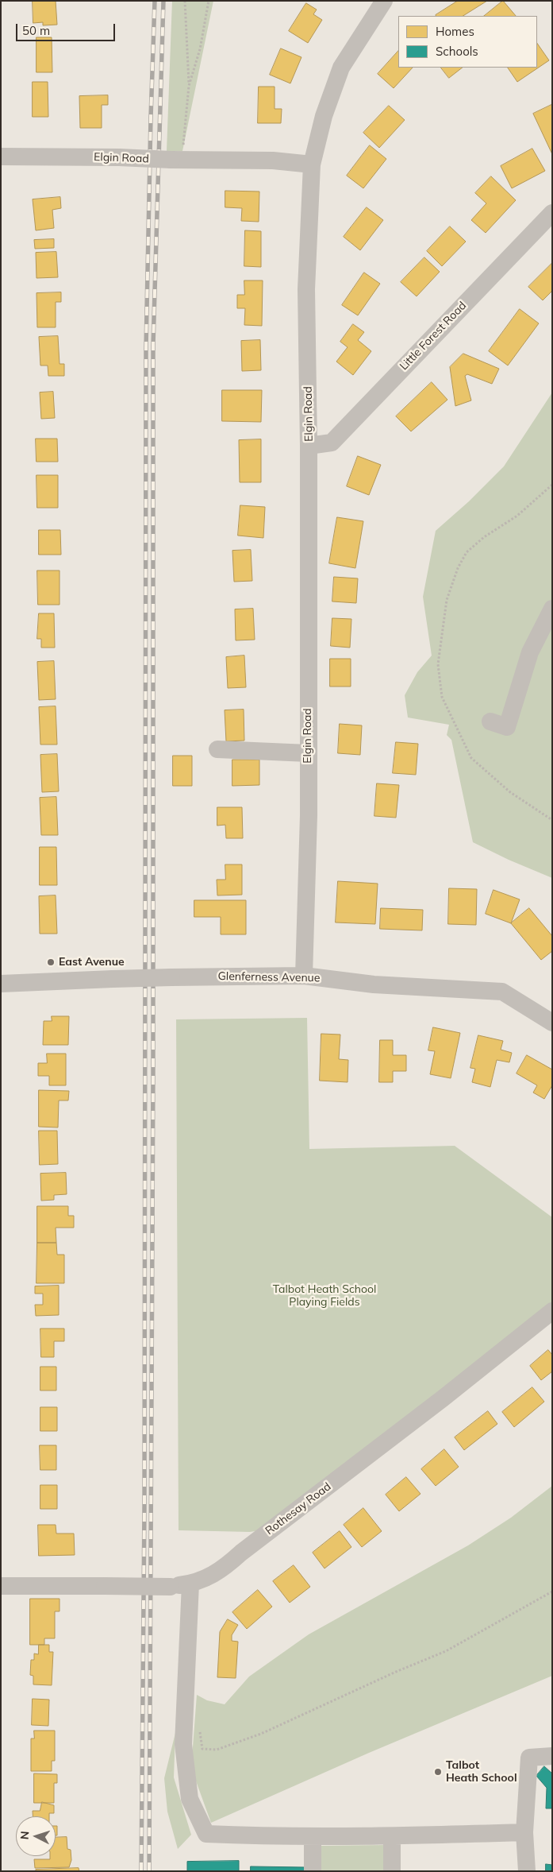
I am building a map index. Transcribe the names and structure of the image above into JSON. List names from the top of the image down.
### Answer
{
  "streets": {
    "street": [
      "Elgin Road",
      "Little Forest Road",
      "Glenferness Avenue",
      "Rothesay Road"
    ]
  },
  "crossings": [
    ["Elgin Road", "Little Forest Road"],
    ["Elgin Road", "Glenferness Avenue"]
  ],
  "parks": ["Talbot Heath School Playing Fields"],
  "places": ["East Avenue", "Talbot Heath School"],
  "legend": ["Homes", "Schools"],
  "scale_bar": "50 m",
  "north": "left"
}
